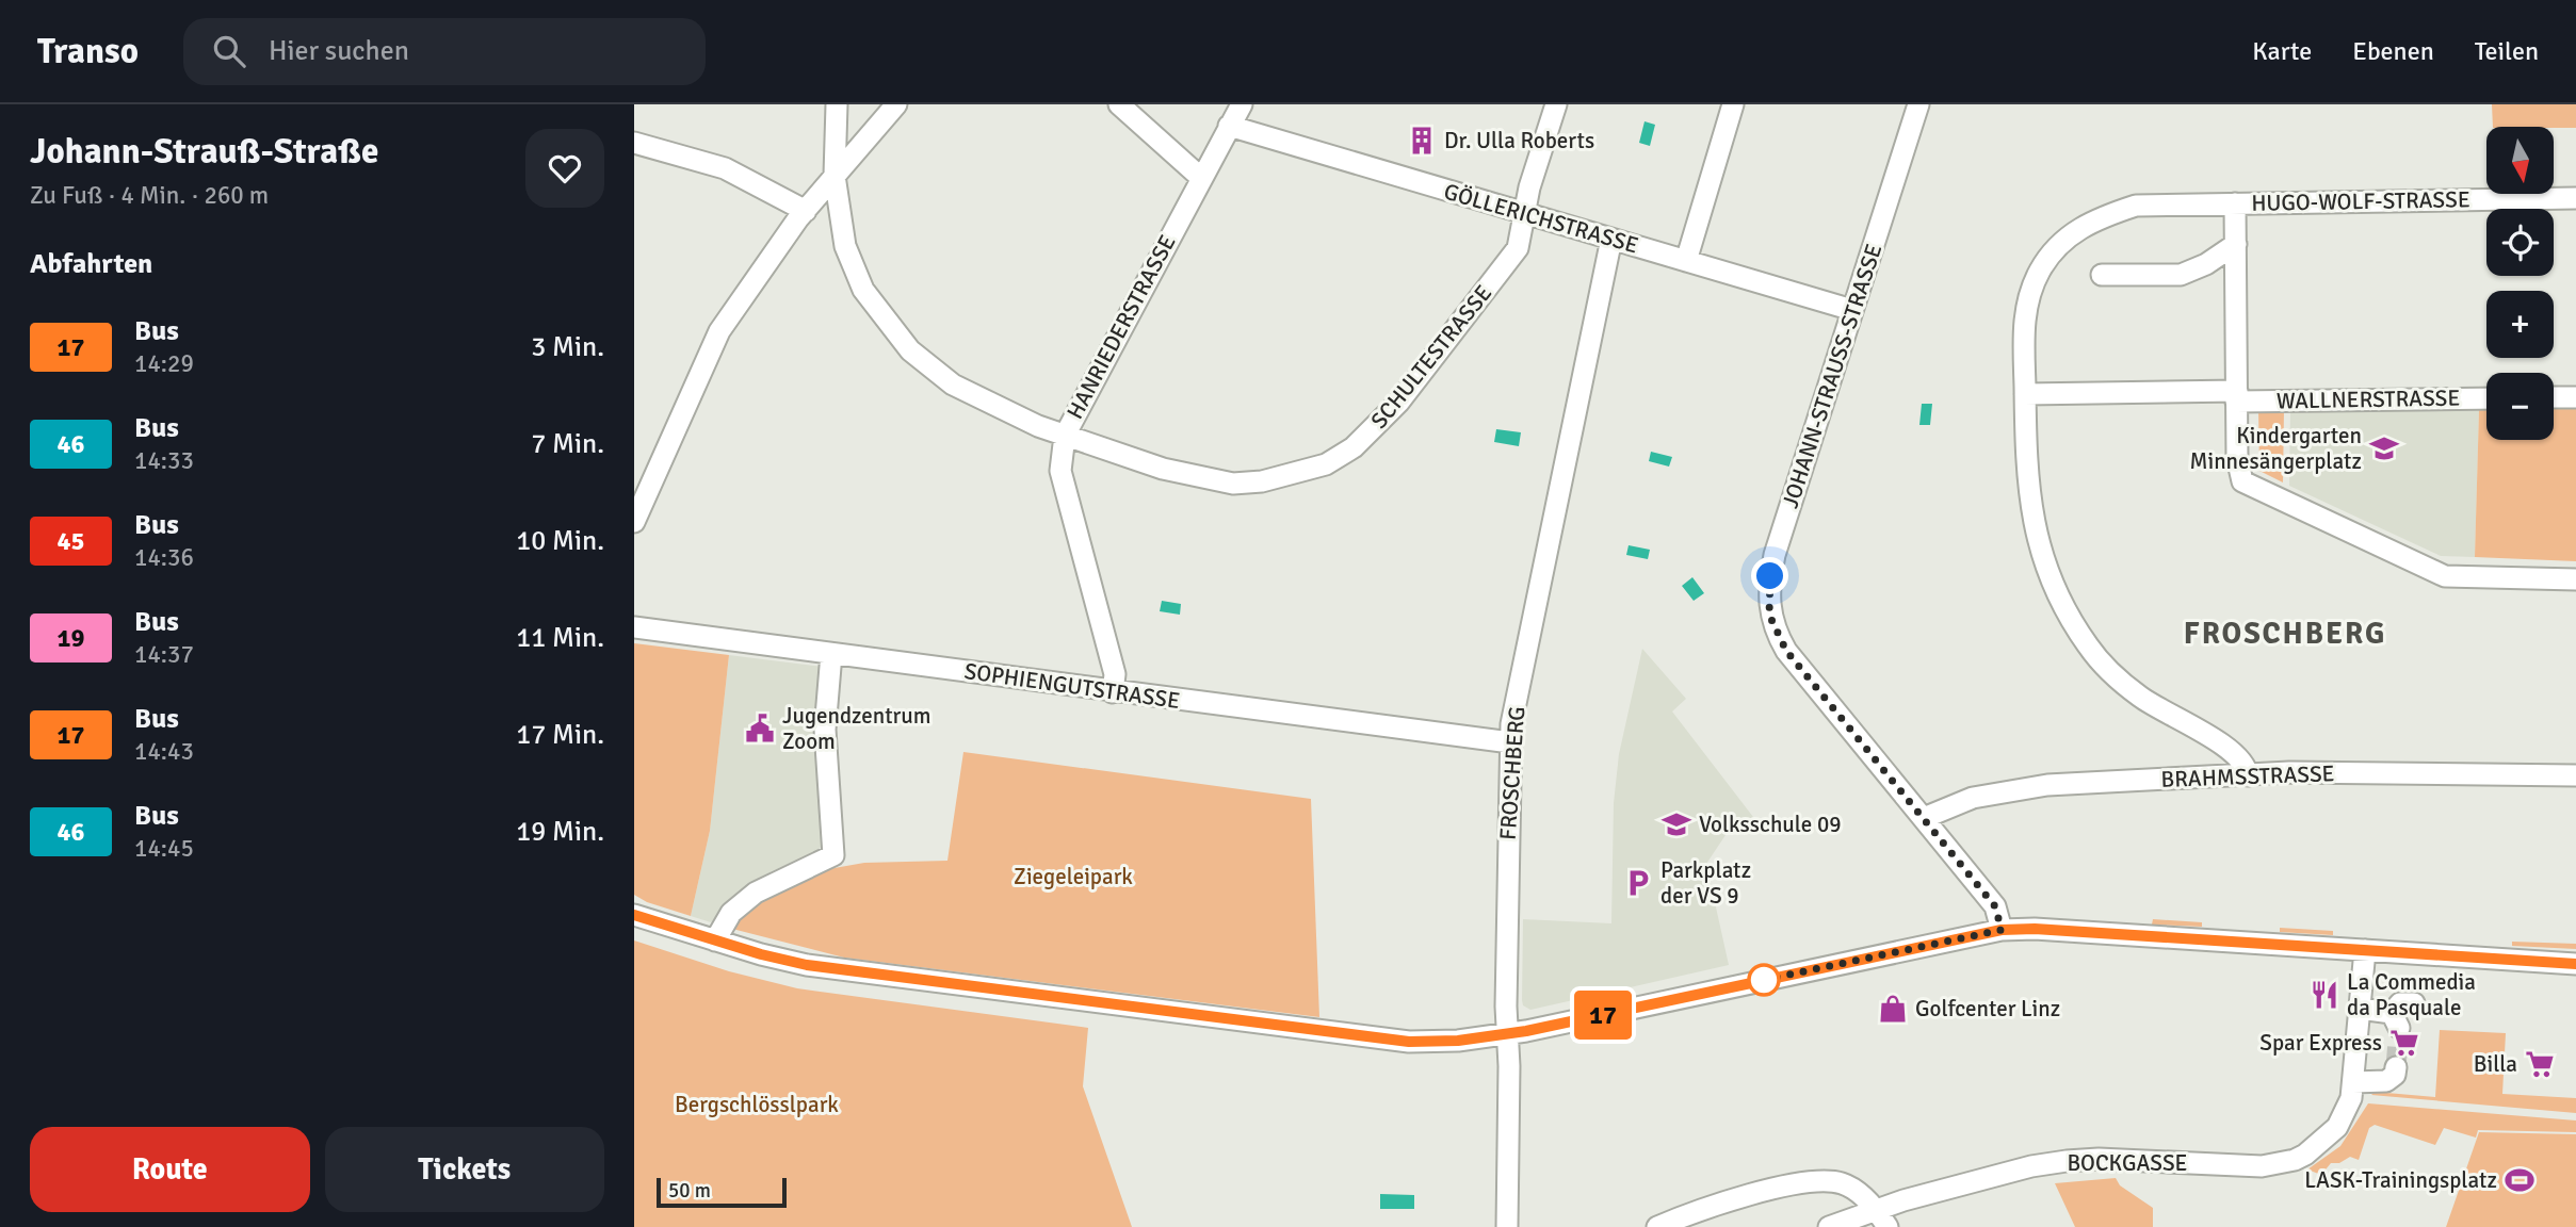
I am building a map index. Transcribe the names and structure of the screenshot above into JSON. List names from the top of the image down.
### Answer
{
  "streets": {
    "street": [
      "HUGO-WOLF-STRASSE",
      "GÖLLERICHSTRASSE",
      "HANRIEDERSTRASSE",
      "SCHULTESTRASSE",
      "JOHANN-STRAUSS-STRASSE",
      "WALLNERSTRASSE",
      "SOPHIENGUTSTRASSE",
      "FROSCHBERG",
      "BRAHMSSTRASSE",
      "BOCKGASSE"
    ]
  },
  "crossings": [
    ["HUGO-WOLF-STRASSE", "WALLNERSTRASSE"],
    ["HUGO-WOLF-STRASSE", "BRAHMSSTRASSE"],
    ["GÖLLERICHSTRASSE", "HANRIEDERSTRASSE"],
    ["GÖLLERICHSTRASSE", "SCHULTESTRASSE"],
    ["GÖLLERICHSTRASSE", "JOHANN-STRAUSS-STRASSE"],
    ["GÖLLERICHSTRASSE", "FROSCHBERG"],
    ["HANRIEDERSTRASSE", "SCHULTESTRASSE"],
    ["HANRIEDERSTRASSE", "SOPHIENGUTSTRASSE"],
    ["JOHANN-STRAUSS-STRASSE", "BRAHMSSTRASSE"],
    ["SOPHIENGUTSTRASSE", "FROSCHBERG"]
  ],
  "districts": ["FROSCHBERG"],
  "parks": ["Ziegeleipark", "Bergschlösslpark"],
  "places": {
    "building": ["Dr. Ulla Roberts"],
    "school or university": ["Kindergarten Minnesängerplatz", "Volksschule 09"],
    "public building": ["Jugendzentrum Zoom"],
    "parking": ["Parkplatz der VS 9"],
    "restaurant": ["La Commedia da Pasquale"],
    "shop": ["Golfcenter Linz"],
    "supermarket": ["Spar Express", "Billa"],
    "sports": ["LASK-Trainingsplatz"]
  },
  "lines": ["bus line 17"],
  "scale_bar": "50 m",
  "north": "bottom",
  "page": {
    "header": "Transo",
    "search": "Hier suchen",
    "nav": ["Karte", "Ebenen", "Teilen"],
    "heading": [
      ["Johann-Strauß-Straße", "Zu Fuß · 4 Min. · 260 m"],
      "Abfahrten"
    ],
    "on_map": "17",
    "map_buttons": ["+", "−"],
    "list": [
      {
        "mark": "17",
        "name": "Bus",
        "note": "14:29",
        "value": "3 Min."
      },
      {
        "mark": "46",
        "name": "Bus",
        "note": "14:33",
        "value": "7 Min."
      },
      {
        "mark": "45",
        "name": "Bus",
        "note": "14:36",
        "value": "10 Min."
      },
      {
        "mark": "19",
        "name": "Bus",
        "note": "14:37",
        "value": "11 Min."
      },
      {
        "mark": "17",
        "name": "Bus",
        "note": "14:43",
        "value": "17 Min."
      },
      {
        "mark": "46",
        "name": "Bus",
        "note": "14:45",
        "value": "19 Min."
      }
    ],
    "buttons": ["Route", "Tickets"],
    "scale": "50 m"
  }
}
